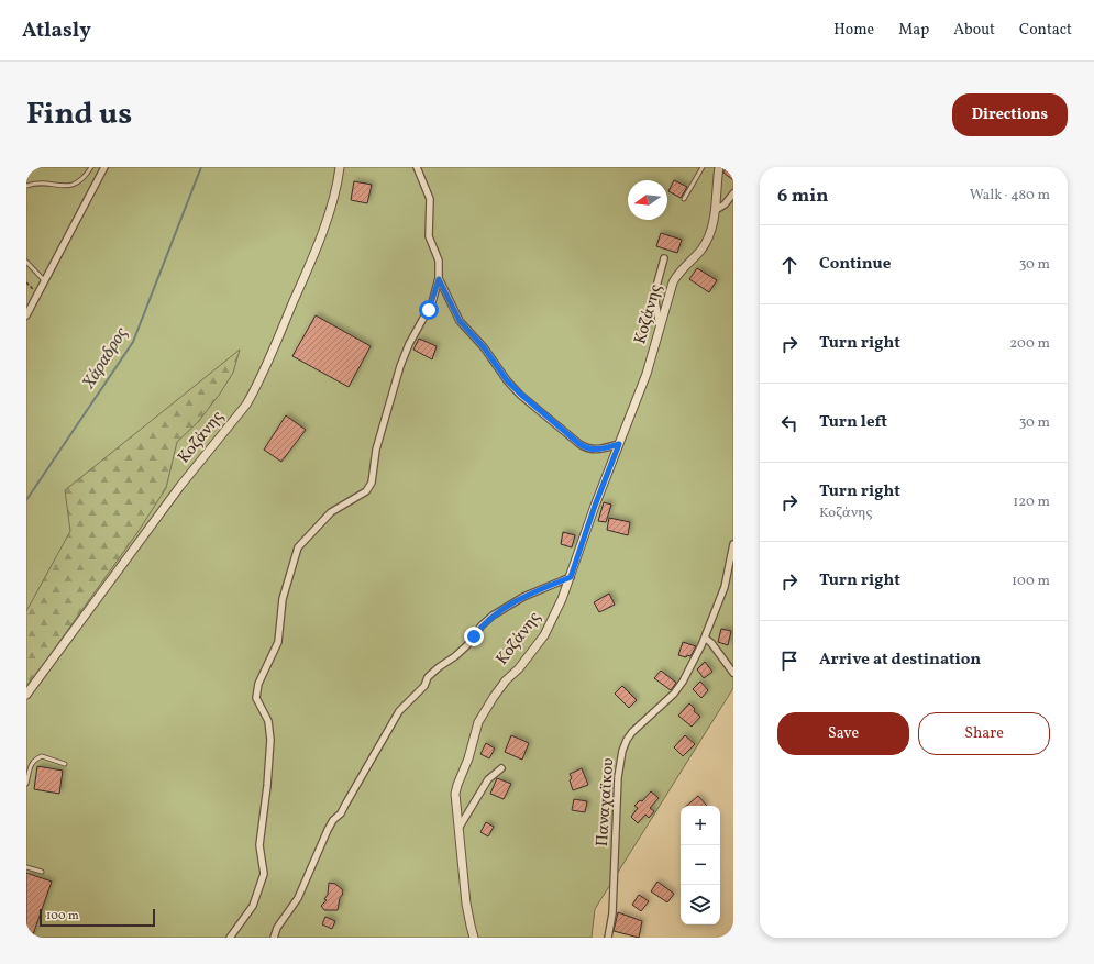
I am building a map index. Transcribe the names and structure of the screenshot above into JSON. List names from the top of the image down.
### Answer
{
  "streets": {
    "street": ["Κοζάνης", "Παναχαϊκου"]
  },
  "water": ["Χάραδρος"],
  "scale_bar": "100 m",
  "north": "left",
  "page": {
    "header": "Atlasly",
    "nav": [
      "Home",
      "Map",
      "About",
      "Contact"
    ],
    "title": "Find us",
    "buttons": [
      "Directions",
      ["Save", "Share"]
    ],
    "heading": ["6 min", "Walk · 480 m"],
    "list": [
      ["Continue", "30 m"],
      ["Turn right", "200 m"],
      ["Turn left", "30 m"],
      ["Turn right", "Κοζάνης", "120 m"],
      ["Turn right", "100 m"],
      "Arrive at destination"
    ],
    "map_buttons": ["+", "−"],
    "scale": "100 m"
  }
}
